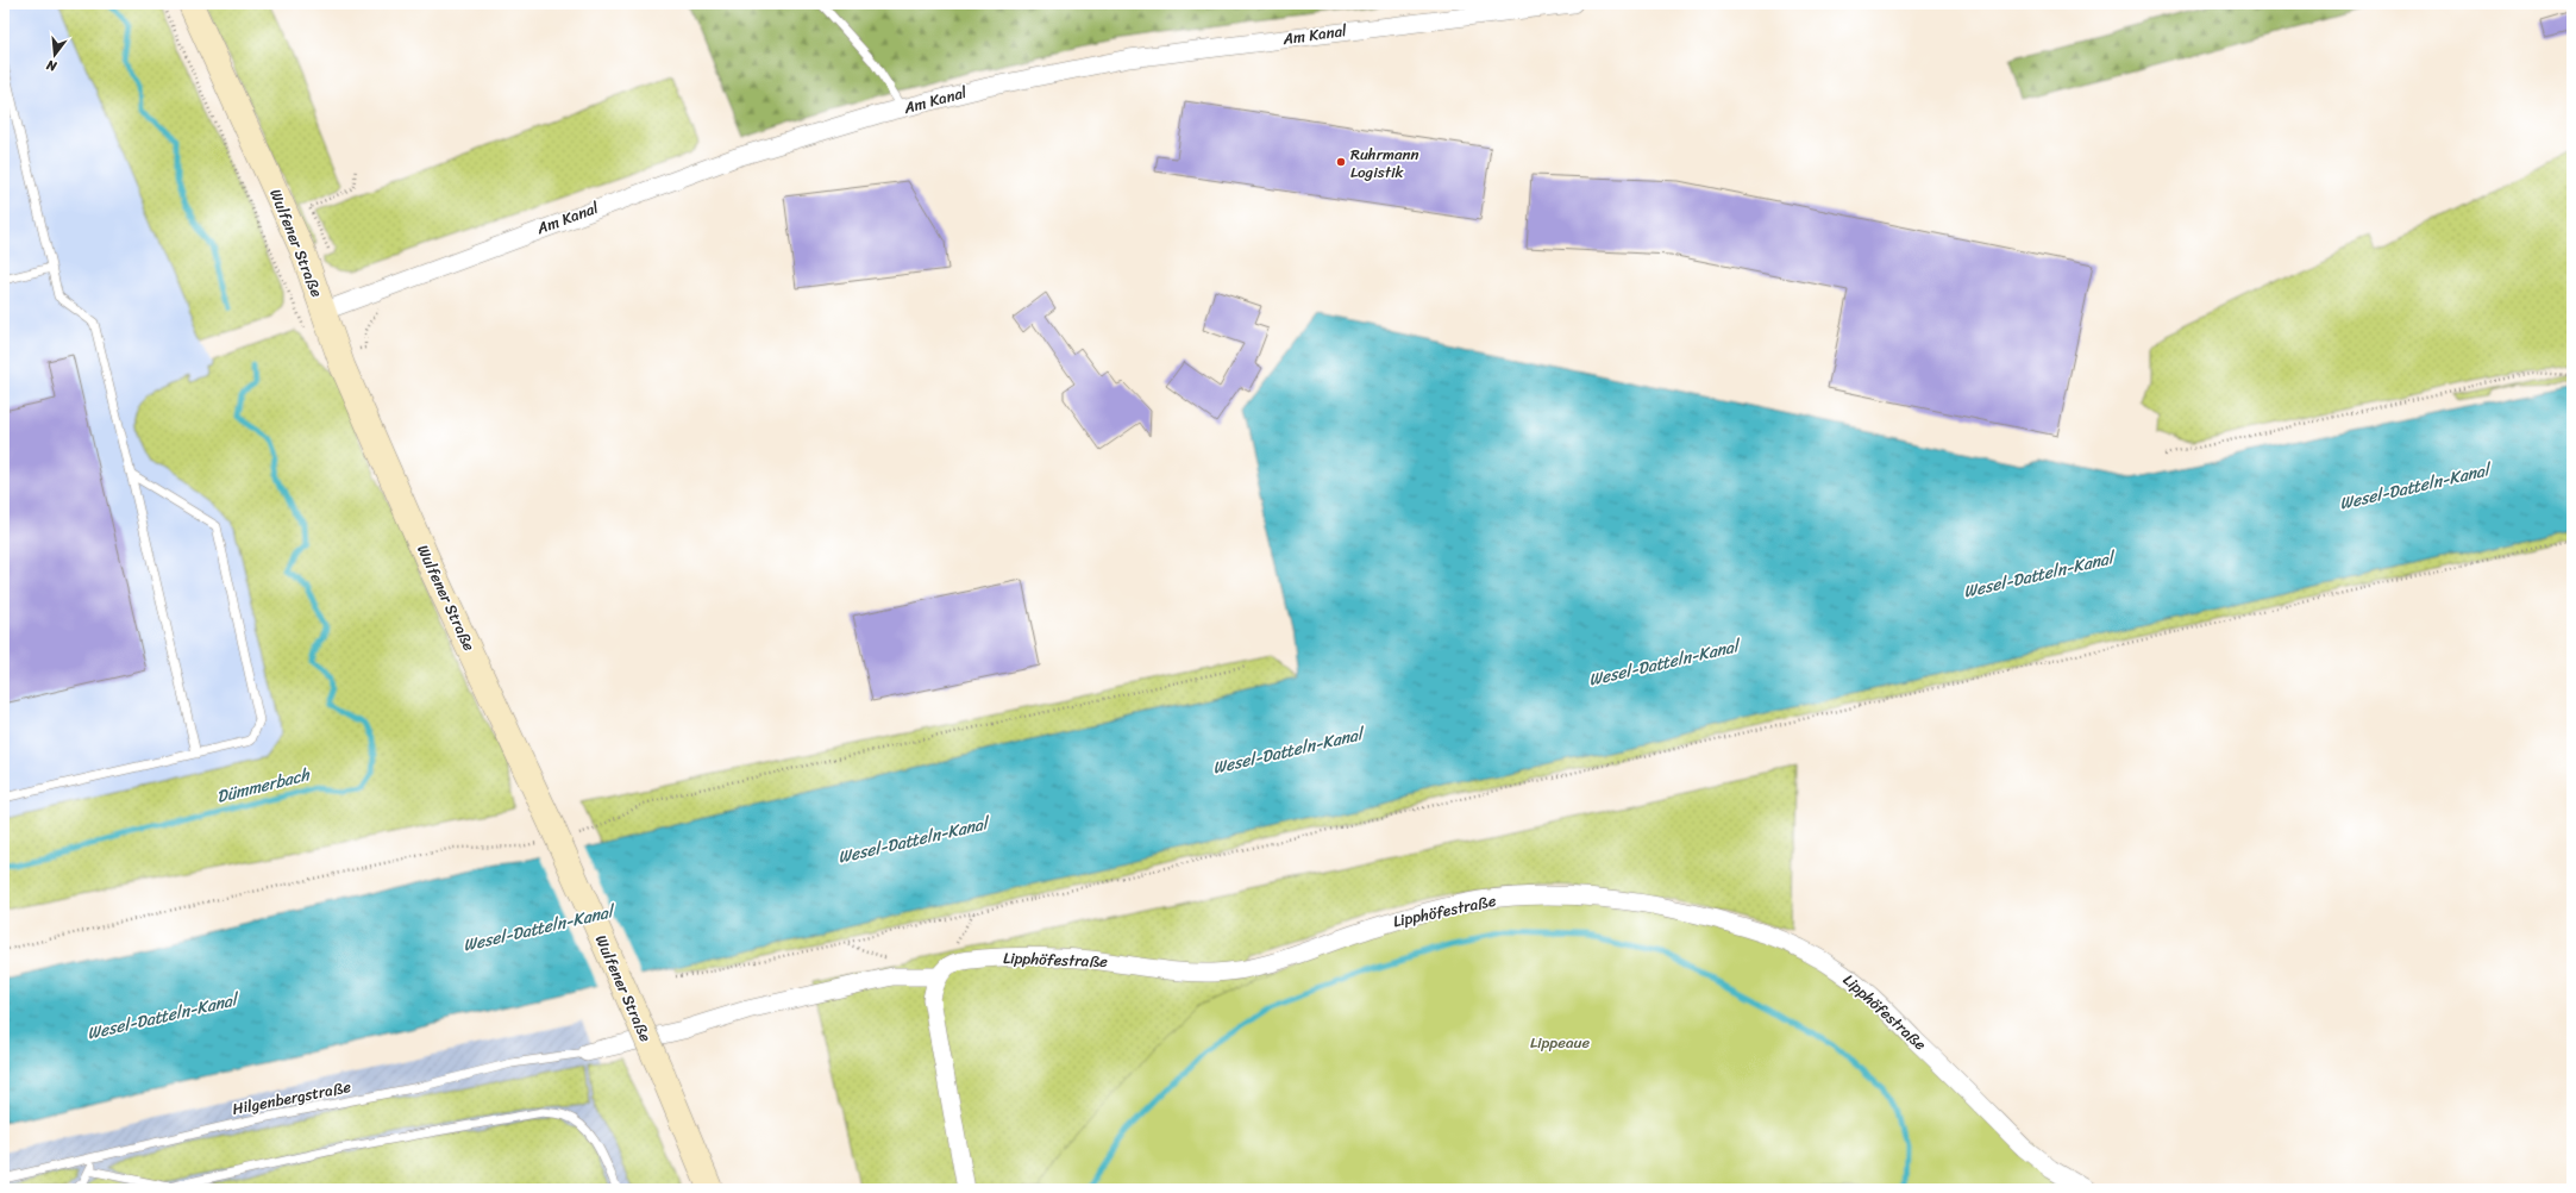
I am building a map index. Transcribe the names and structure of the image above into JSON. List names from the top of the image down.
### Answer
{
  "streets": {
    "main road": ["Wulfener Straße"],
    "street": ["Am Kanal", "Lipphöfestraße"],
    "lane": ["Hilgenbergstraße"]
  },
  "crossings": [
    ["Am Kanal", "Wulfener Straße"]
  ],
  "water": ["Wesel-Datteln-Kanal", "Dümmerbach"],
  "parks": ["Lippeaue"],
  "places": ["Ruhrmann Logistik"],
  "north": "bottom"
}
